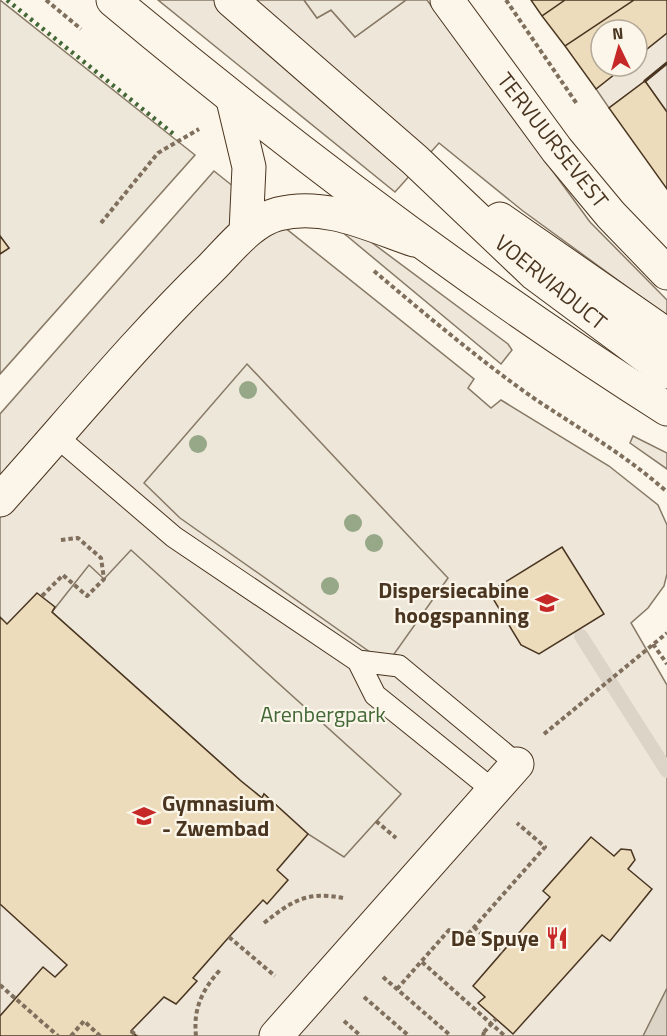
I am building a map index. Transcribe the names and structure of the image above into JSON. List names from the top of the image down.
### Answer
{
  "streets": {
    "main road": ["TERVUURSEVEST", "VOERVIADUCT"]
  },
  "parks": ["Arenbergpark"],
  "places": {
    "school or university": ["Dispersiecabine hoogspanning", "Gymnasium - Zwembad"],
    "restaurant": ["De Spuye"]
  },
  "north": "top"
}
